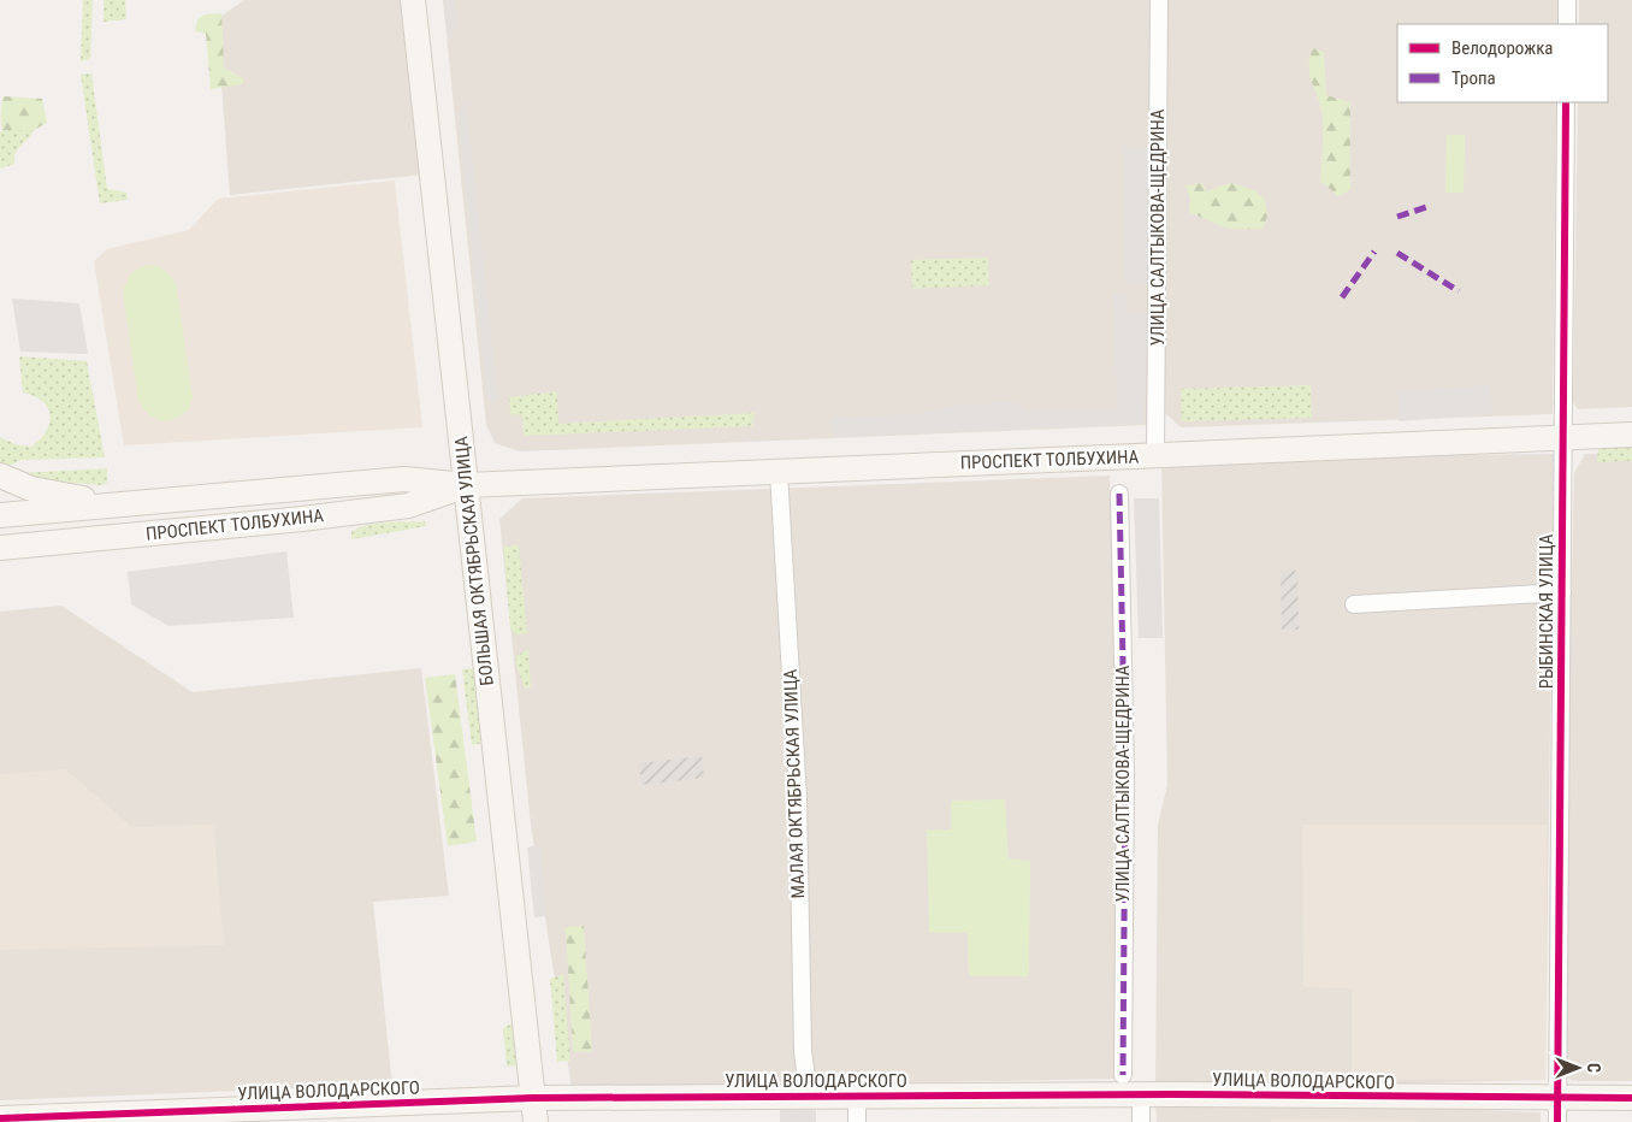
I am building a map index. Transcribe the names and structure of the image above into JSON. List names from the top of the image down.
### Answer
{
  "streets": {
    "main road": ["ПРОСПЕКТ ТОЛБУХИНА", "БОЛЬШАЯ ОКТЯБРЬСКАЯ УЛИЦА", "УЛИЦА ВОЛОДАРСКОГО"],
    "street": ["УЛИЦА САЛТЫКОВА-ЩЕДРИНА", "РЫБИНСКАЯ УЛИЦА", "МАЛАЯ ОКТЯБРЬСКАЯ УЛИЦА"]
  },
  "crossings": [
    ["УЛИЦА САЛТЫКОВА-ЩЕДРИНА", "ПРОСПЕКТ ТОЛБУХИНА"],
    ["ПРОСПЕКТ ТОЛБУХИНА", "БОЛЬШАЯ ОКТЯБРЬСКАЯ УЛИЦА"],
    ["ПРОСПЕКТ ТОЛБУХИНА", "РЫБИНСКАЯ УЛИЦА"],
    ["ПРОСПЕКТ ТОЛБУХИНА", "МАЛАЯ ОКТЯБРЬСКАЯ УЛИЦА"],
    ["БОЛЬШАЯ ОКТЯБРЬСКАЯ УЛИЦА", "УЛИЦА ВОЛОДАРСКОГО"],
    ["РЫБИНСКАЯ УЛИЦА", "УЛИЦА ВОЛОДАРСКОГО"],
    ["МАЛАЯ ОКТЯБРЬСКАЯ УЛИЦА", "УЛИЦА ВОЛОДАРСКОГО"]
  ],
  "legend": ["Велодорожка", "Тропа"],
  "north": "right"
}
